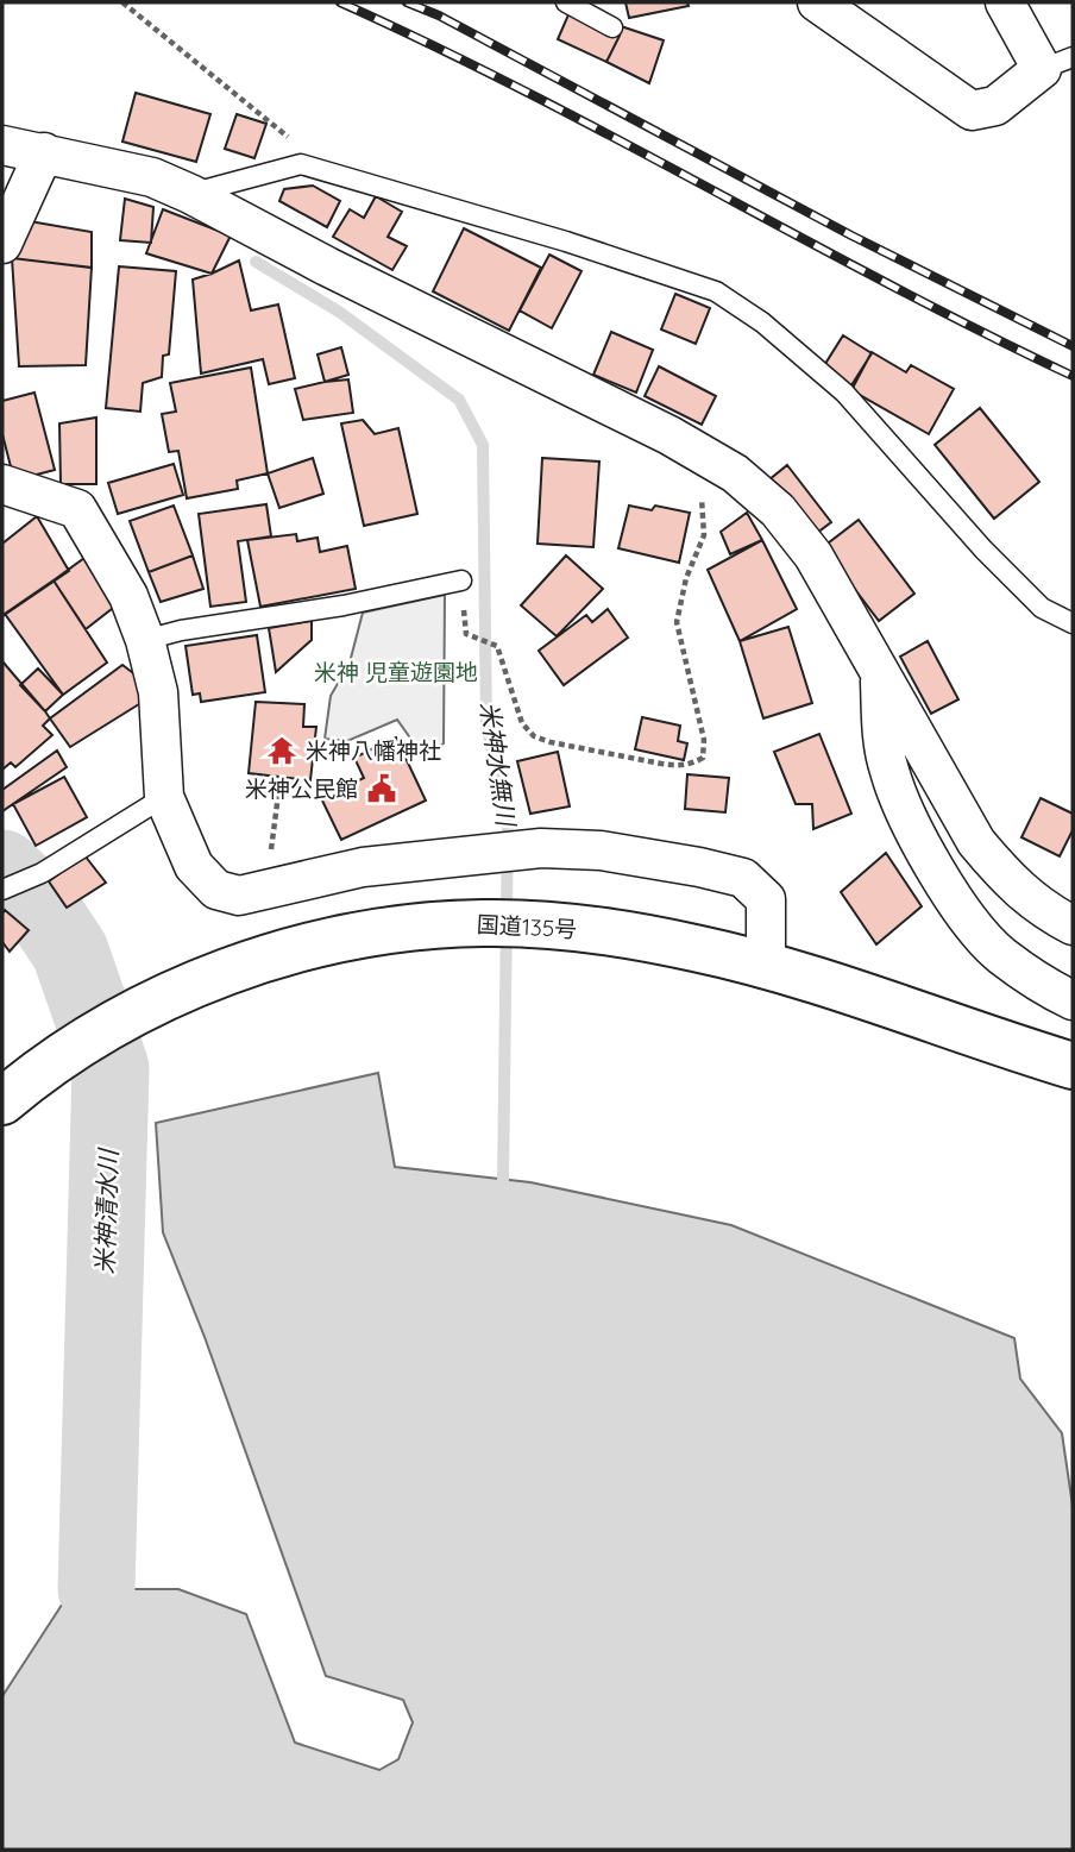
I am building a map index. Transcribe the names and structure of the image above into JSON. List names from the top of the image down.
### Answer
{
  "streets": {
    "highway": ["国道135号"]
  },
  "water": ["米神水無川", "米神清水川"],
  "parks": ["米神 児童遊園地"],
  "places": {
    "temple": ["米神八幡神社"],
    "public building": ["米神公民館"]
  }
}
